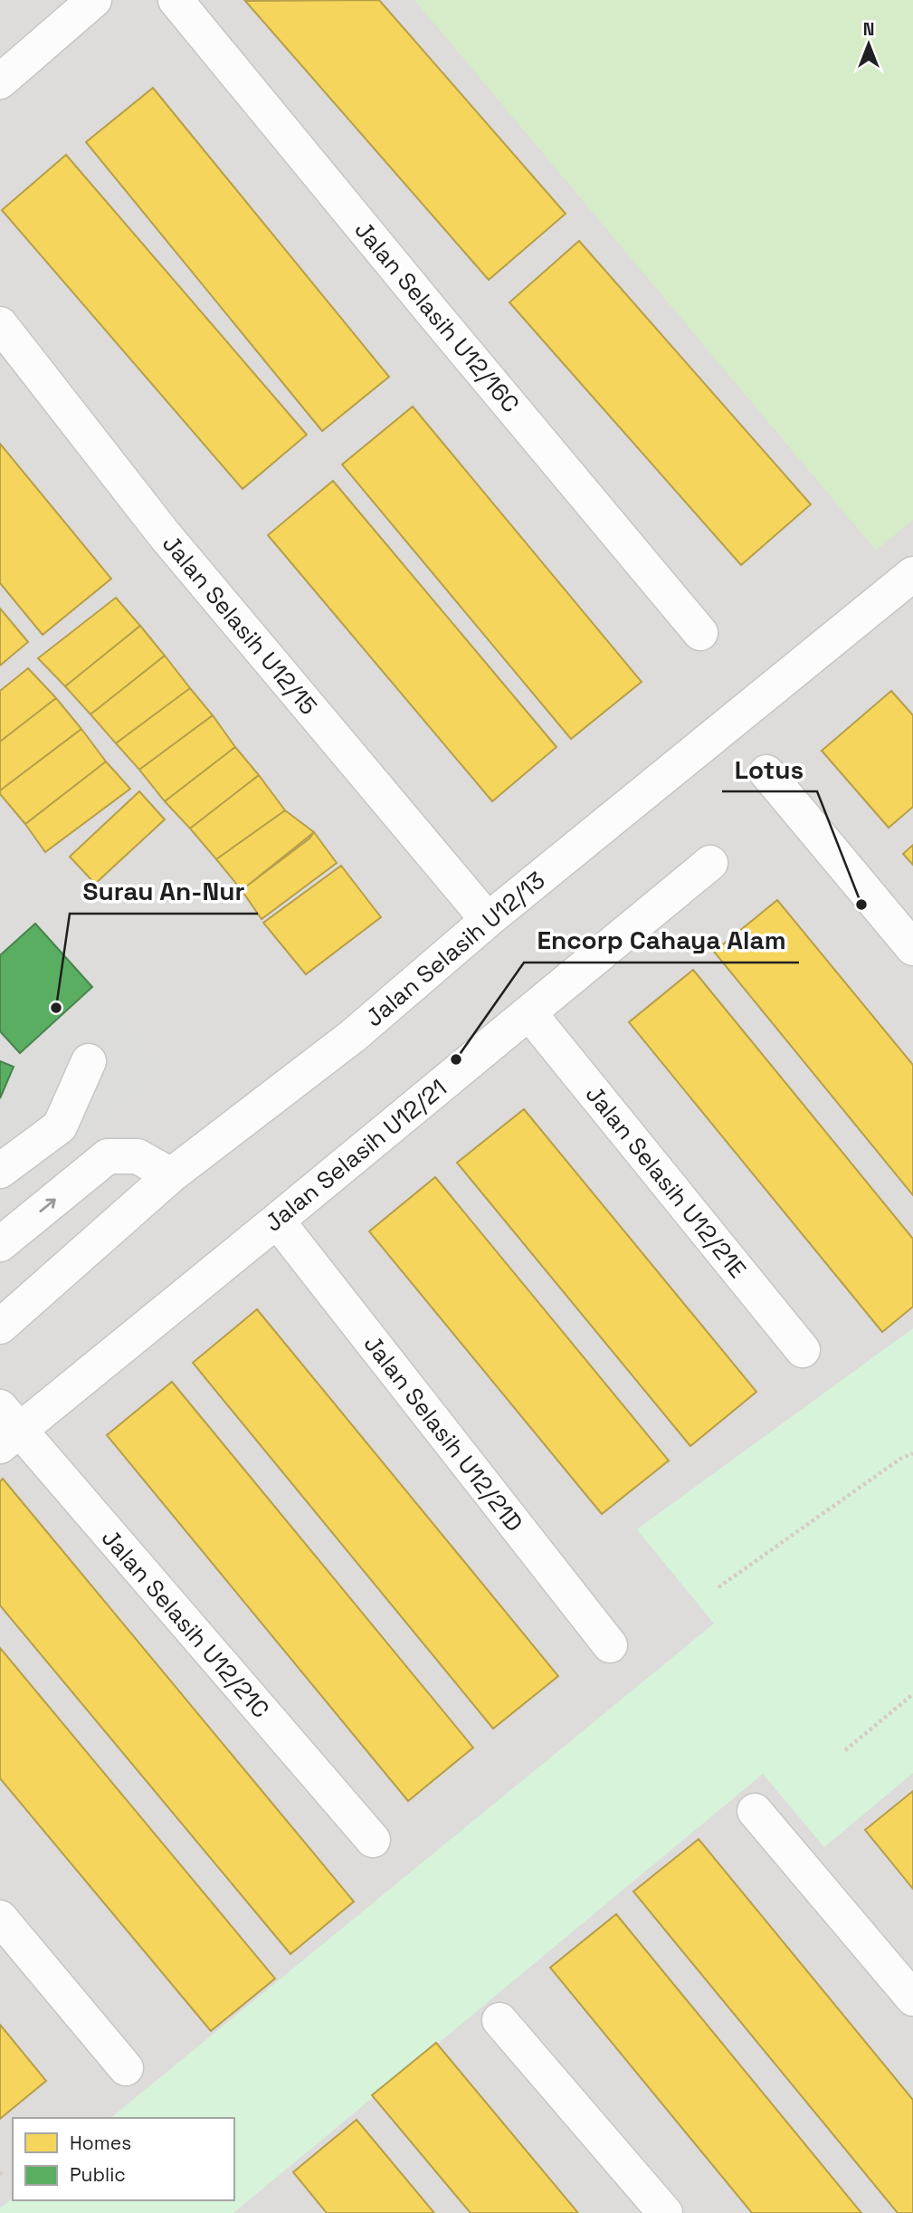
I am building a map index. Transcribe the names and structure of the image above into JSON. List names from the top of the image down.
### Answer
{
  "streets": {
    "street": [
      "Jalan Selasih U12/16C",
      "Jalan Selasih U12/15",
      "Jalan Selasih U12/13",
      "Jalan Selasih U12/21",
      "Jalan Selasih U12/21E",
      "Jalan Selasih U12/21D",
      "Jalan Selasih U12/21C"
    ]
  },
  "crossings": [
    ["Jalan Selasih U12/15", "Jalan Selasih U12/13"],
    ["Jalan Selasih U12/21", "Jalan Selasih U12/21E"],
    ["Jalan Selasih U12/21", "Jalan Selasih U12/21D"],
    ["Jalan Selasih U12/21", "Jalan Selasih U12/21C"]
  ],
  "places": ["Lotus", "Surau An-Nur", "Encorp Cahaya Alam"],
  "legend": ["Homes", "Public"],
  "north": "top"
}
